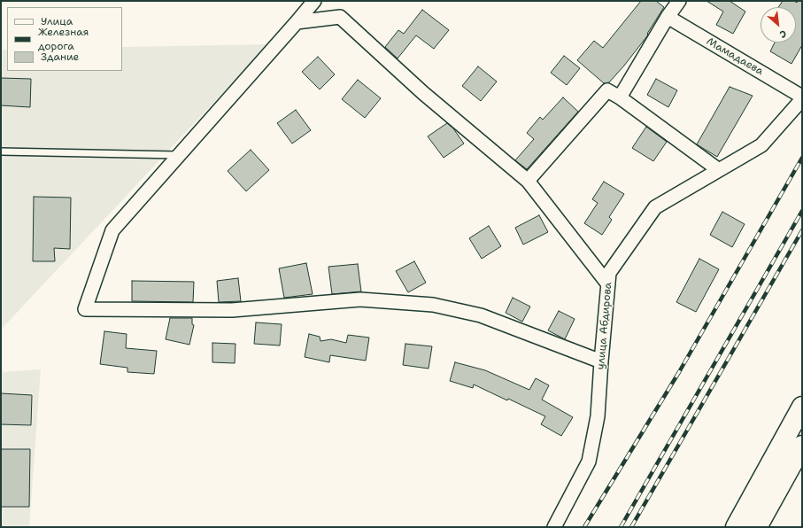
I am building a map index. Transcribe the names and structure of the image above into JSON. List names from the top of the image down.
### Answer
{
  "streets": {
    "street": ["Мамадаева", "улица Абдирова"]
  },
  "legend": ["Улица", "Железная дорога", "Здание"],
  "north": "bottom right"
}
